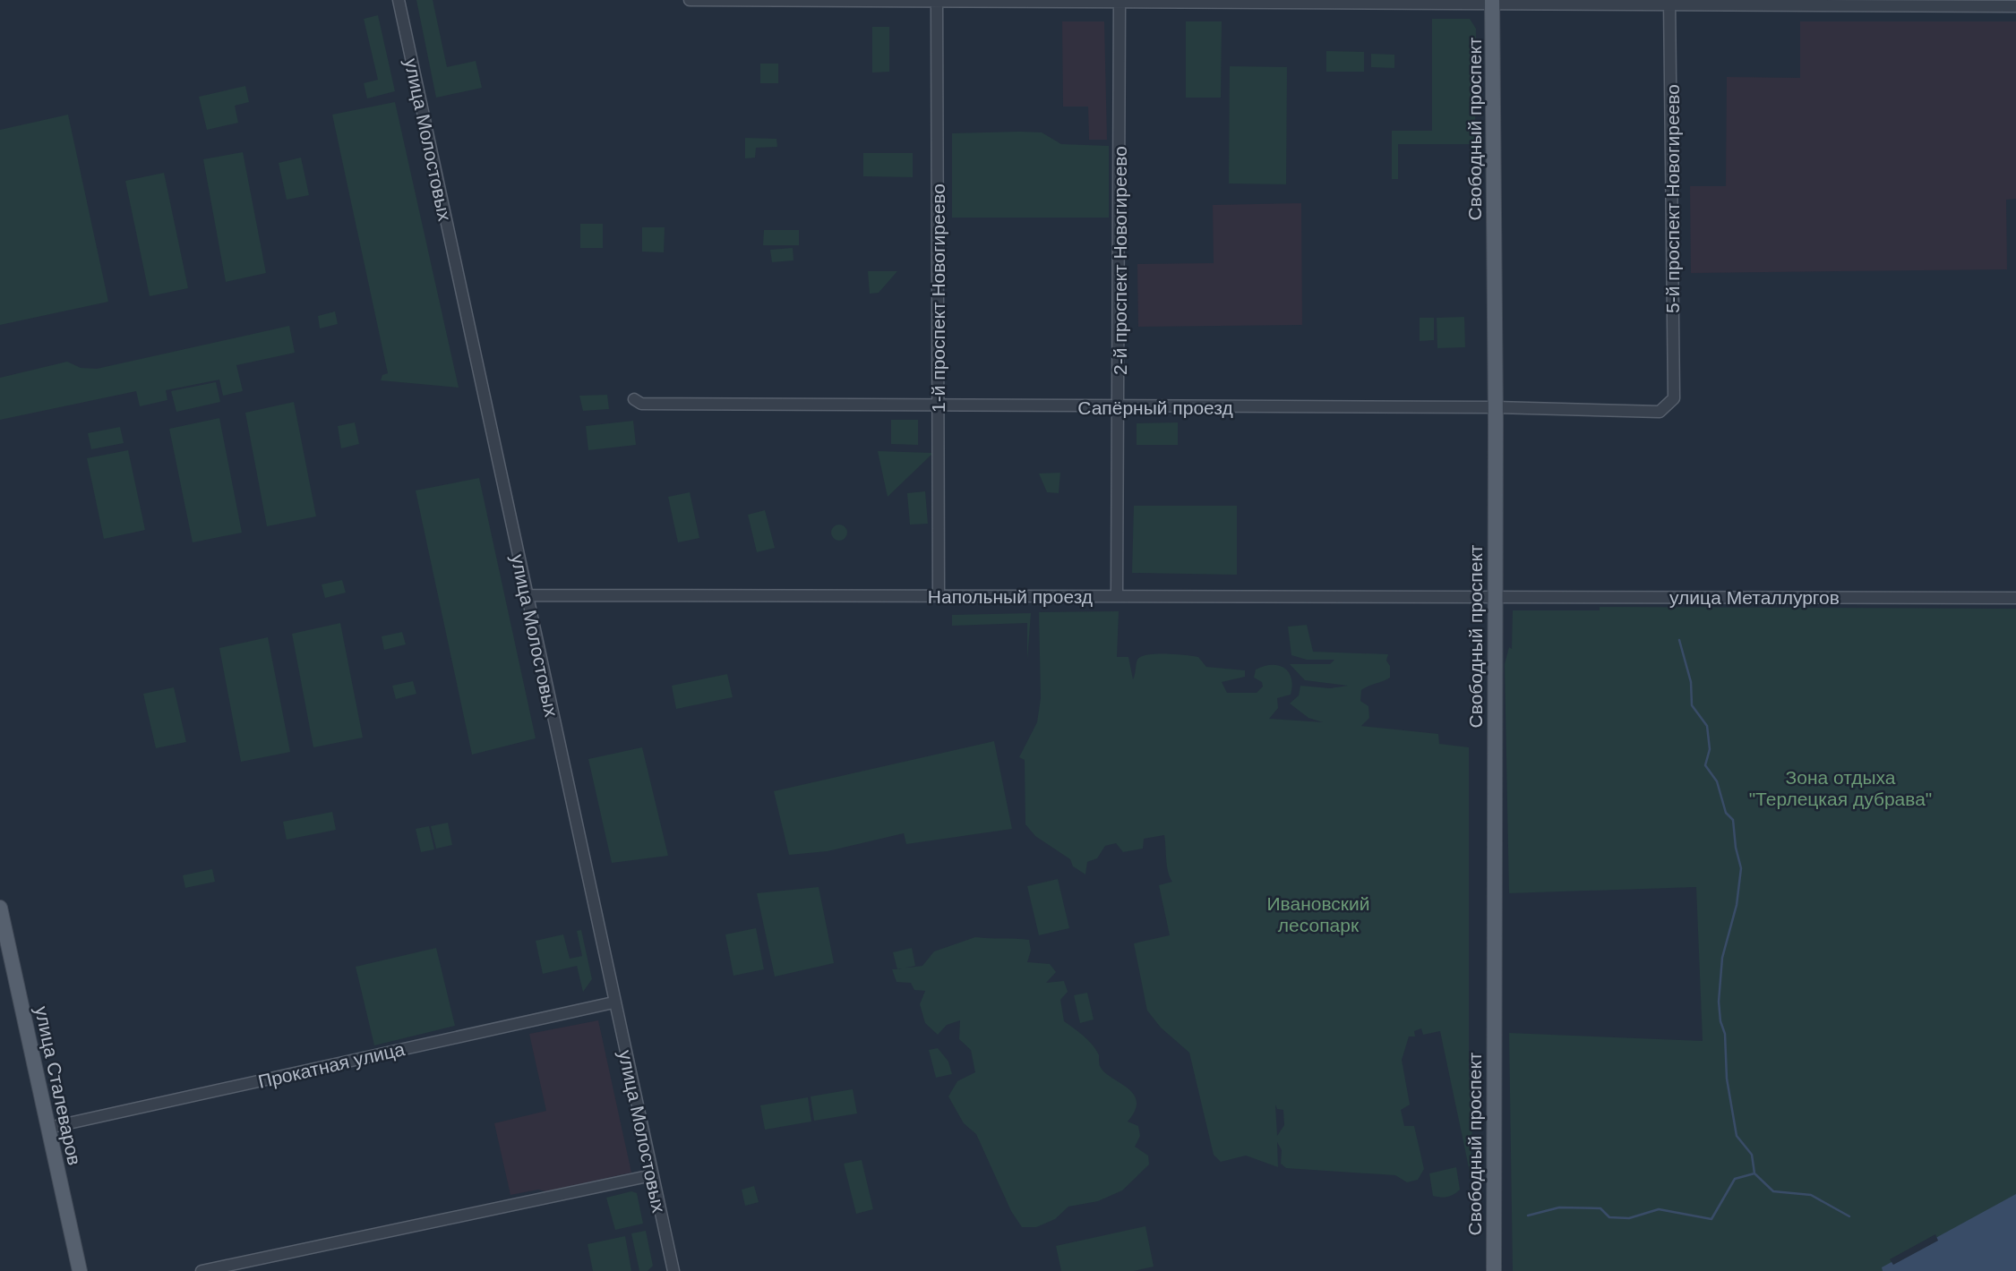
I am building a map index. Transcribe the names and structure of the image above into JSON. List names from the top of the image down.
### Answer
{
  "streets": {
    "main road": ["Свободный проспект", "улица Сталеваров"],
    "street": [
      "улица Молостовых",
      "5-й проспект Новогиреево",
      "2-й проспект Новогиреево",
      "1-й проспект Новогиреево",
      "Сапёрный проезд",
      "Напольный проезд",
      "улица Металлургов",
      "Прокатная улица"
    ]
  },
  "crossings": [
    ["Свободный проспект", "Сапёрный проезд"],
    ["Свободный проспект", "Напольный проезд"],
    ["Свободный проспект", "улица Металлургов"],
    ["улица Молостовых", "Напольный проезд"],
    ["улица Молостовых", "Прокатная улица"],
    ["5-й проспект Новогиреево", "Сапёрный проезд"],
    ["2-й проспект Новогиреево", "Сапёрный проезд"],
    ["2-й проспект Новогиреево", "Напольный проезд"],
    ["1-й проспект Новогиреево", "Сапёрный проезд"],
    ["1-й проспект Новогиреево", "Напольный проезд"],
    ["Напольный проезд", "улица Металлургов"],
    ["Прокатная улица", "улица Сталеваров"]
  ],
  "parks": ["Зона отдыха \"Терлецкая дубрава\"", "Ивановский лесопарк"]
}
